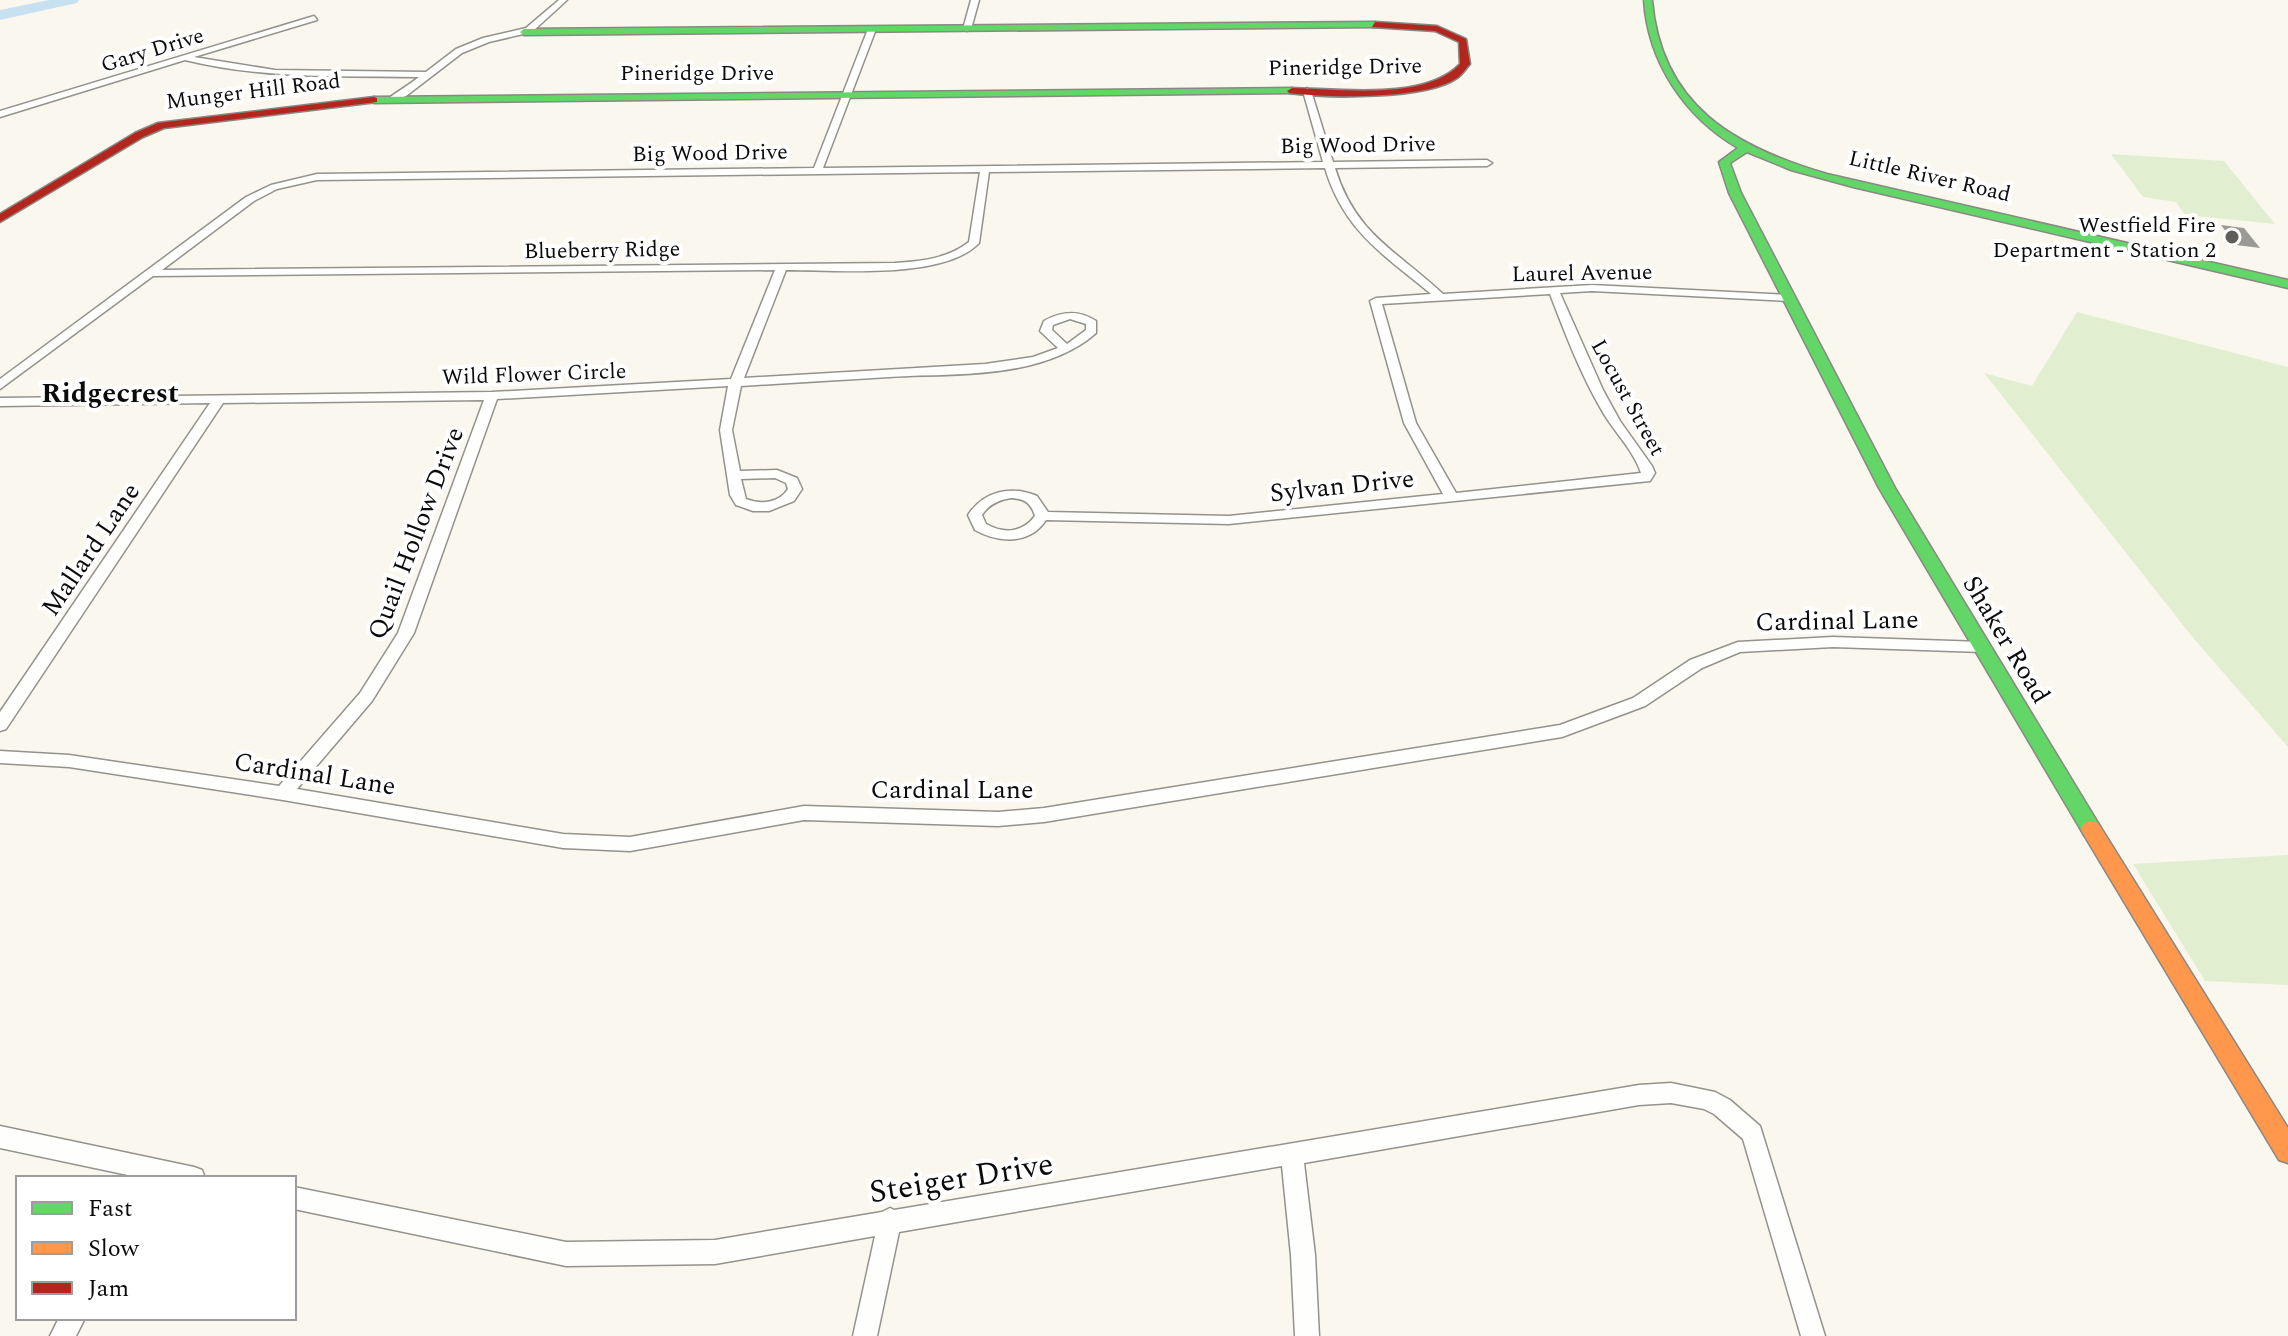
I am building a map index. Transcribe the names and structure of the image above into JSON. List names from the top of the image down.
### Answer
{
  "streets": {
    "street": [
      "Gary Drive",
      "Pineridge Drive",
      "Munger Hill Road",
      "Big Wood Drive",
      "Little River Road",
      "Blueberry Ridge",
      "Laurel Avenue",
      "Wild Flower Circle",
      "Locust Street",
      "Sylvan Drive",
      "Quail Hollow Drive",
      "Mallard Lane",
      "Cardinal Lane",
      "Shaker Road",
      "Steiger Drive"
    ]
  },
  "crossings": [
    ["Pineridge Drive", "Munger Hill Road"],
    ["Big Wood Drive", "Blueberry Ridge"],
    ["Little River Road", "Shaker Road"],
    ["Laurel Avenue", "Locust Street"],
    ["Laurel Avenue", "Sylvan Drive"],
    ["Laurel Avenue", "Shaker Road"],
    ["Wild Flower Circle", "Quail Hollow Drive"],
    ["Wild Flower Circle", "Mallard Lane"],
    ["Locust Street", "Sylvan Drive"],
    ["Quail Hollow Drive", "Cardinal Lane"],
    ["Cardinal Lane", "Shaker Road"]
  ],
  "districts": ["Ridgecrest"],
  "places": ["Westfield Fire Department - Station 2"],
  "legend": ["Fast", "Slow", "Jam"]
}
